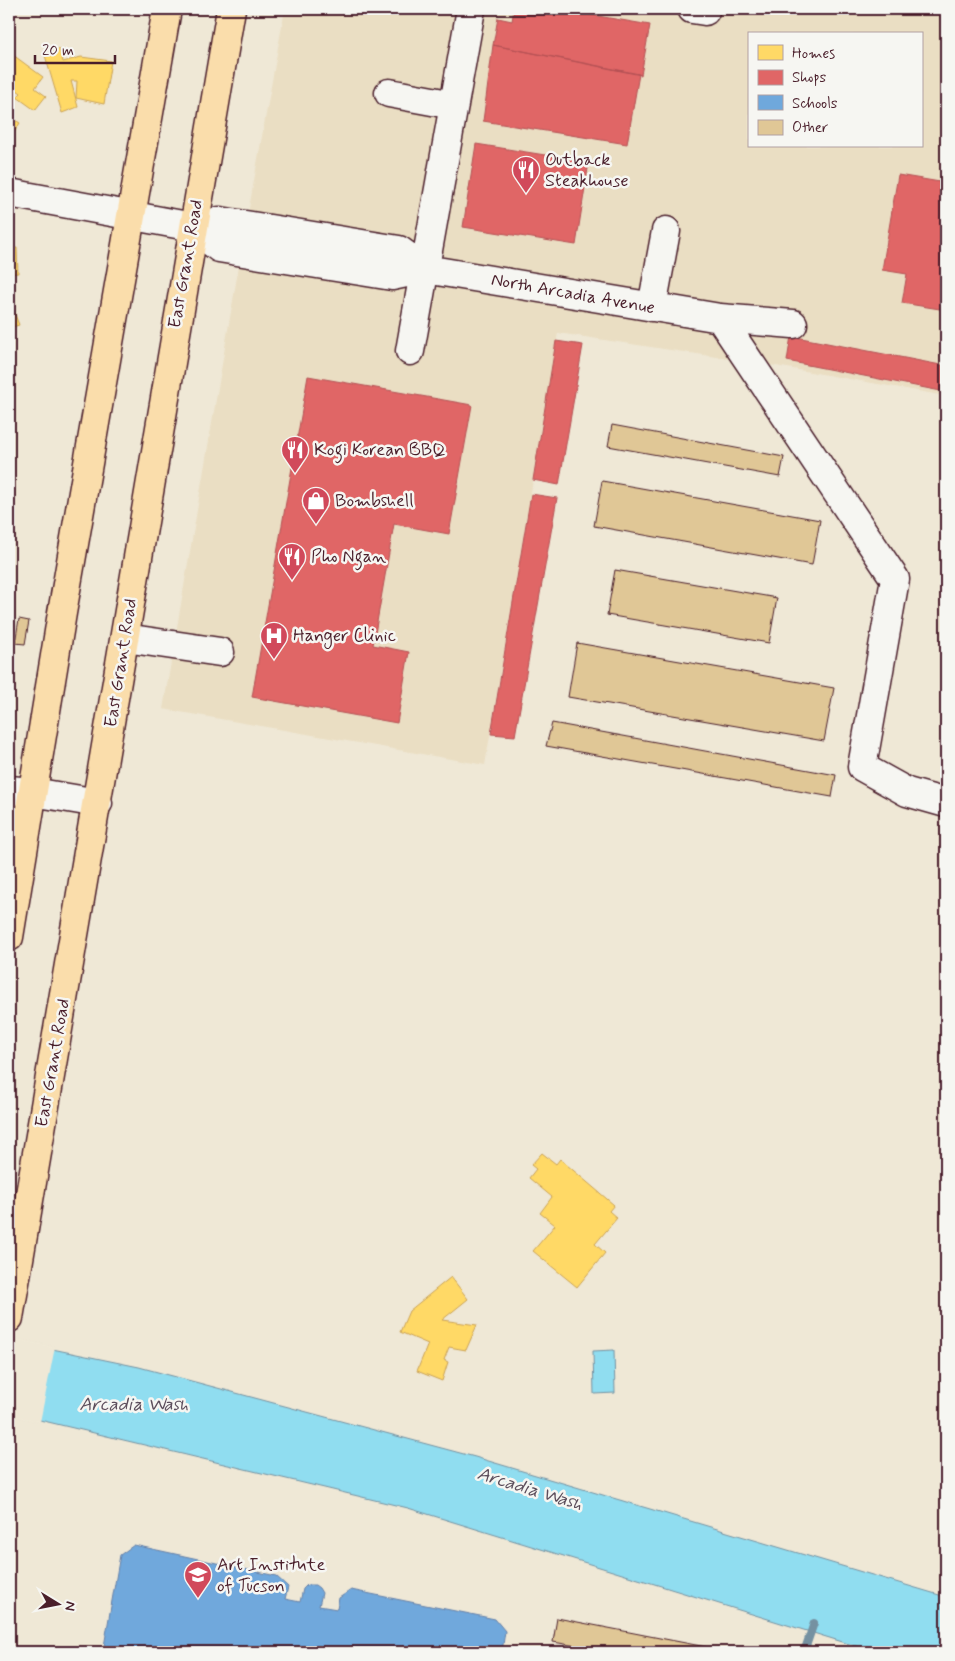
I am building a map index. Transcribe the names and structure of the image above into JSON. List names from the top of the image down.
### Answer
{
  "streets": {
    "main road": ["East Grant Road"],
    "street": ["North Arcadia Avenue"]
  },
  "crossings": [
    ["East Grant Road", "North Arcadia Avenue"]
  ],
  "water": ["Arcadia Wash"],
  "places": {
    "restaurant": ["Outback Steakhouse", "Kogi Korean BBQ", "Pho Ngan"],
    "shop": ["Bombshell"],
    "hospital": ["Hanger Clinic"],
    "school or university": ["Art Institute of Tucson"]
  },
  "legend": [
    "Homes",
    "Shops",
    "Schools",
    "Other"
  ],
  "scale_bar": "20 m",
  "north": "right"
}
